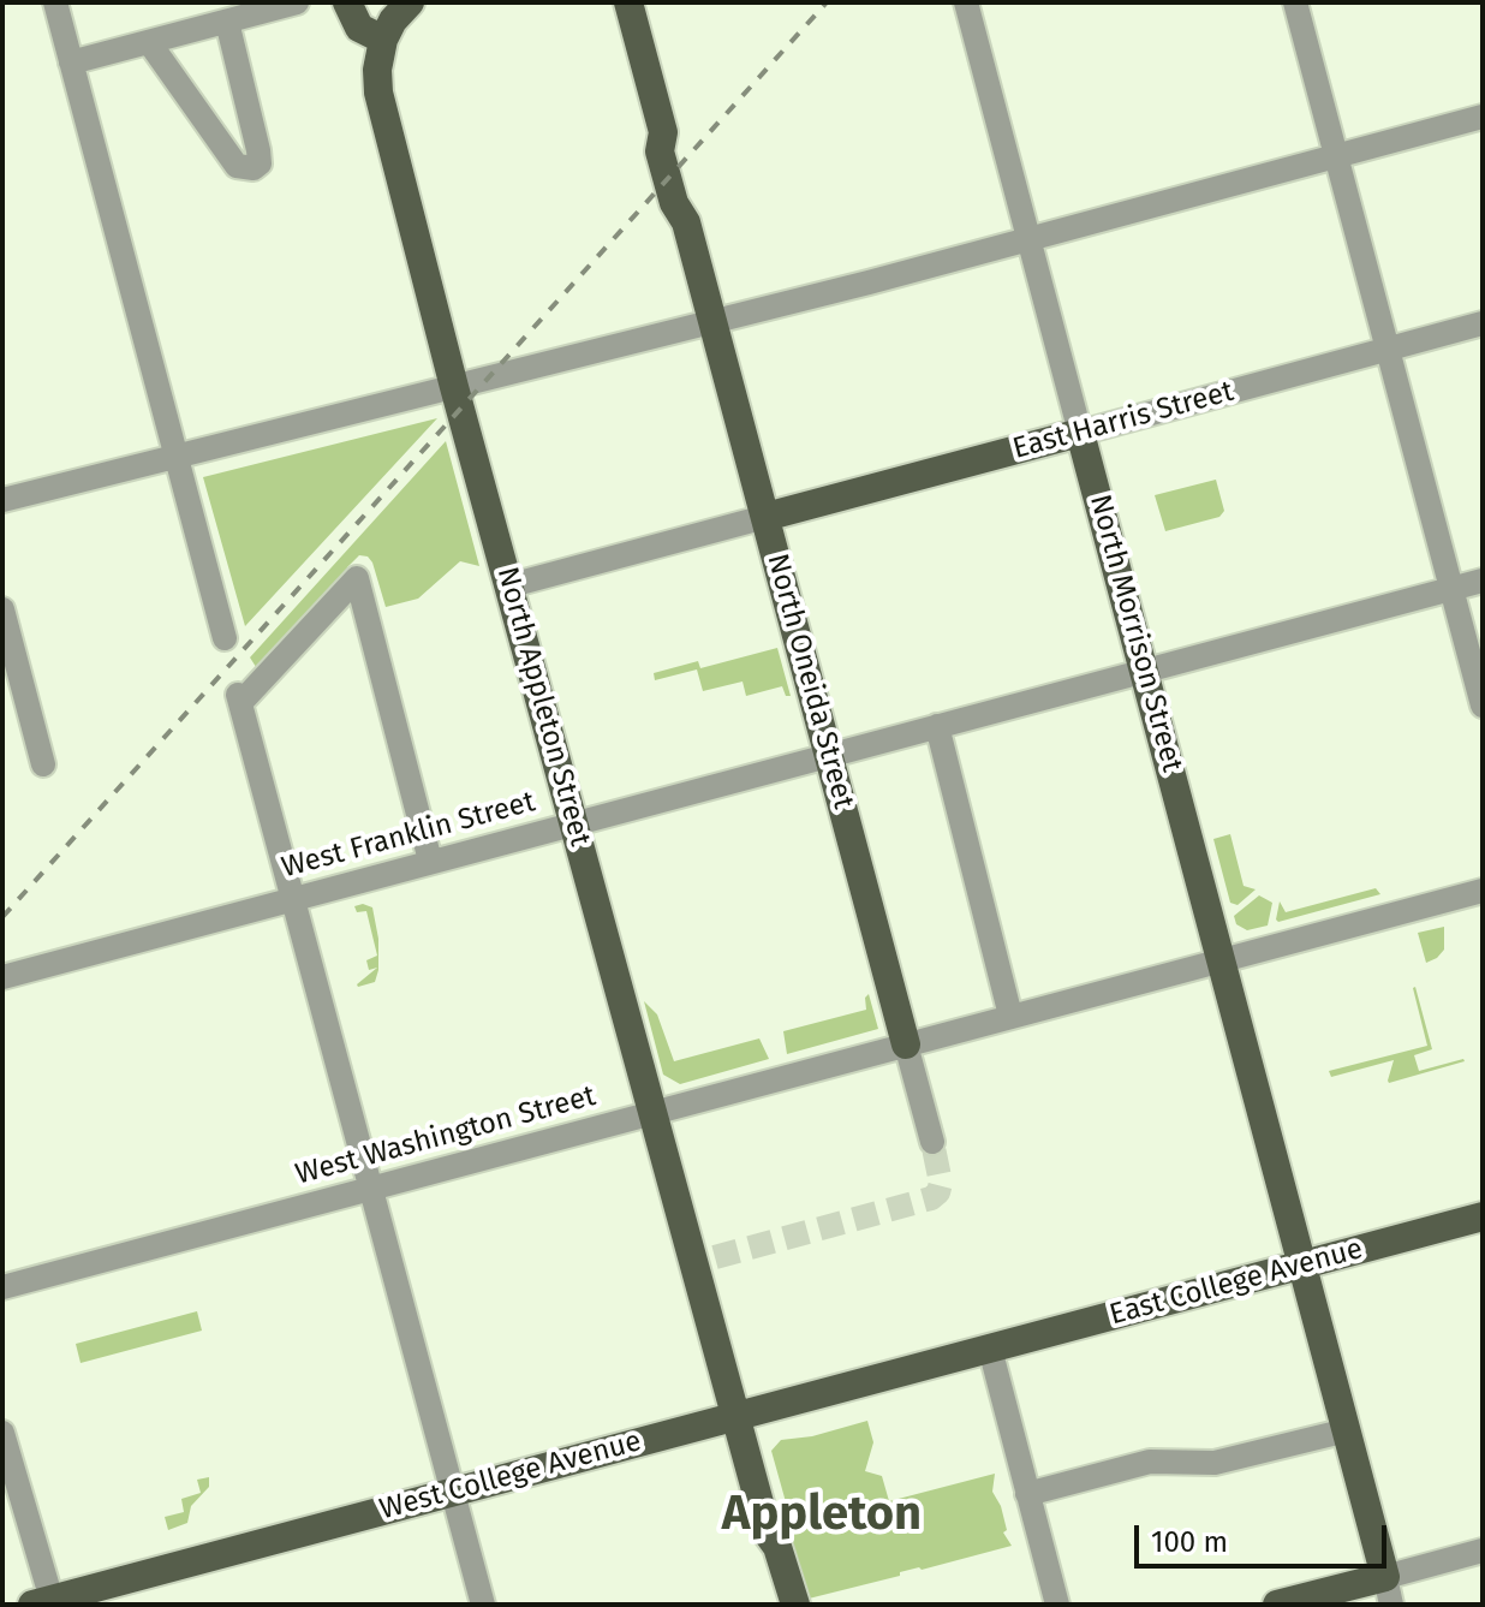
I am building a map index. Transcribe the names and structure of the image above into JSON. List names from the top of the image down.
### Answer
{
  "streets": {
    "main road": [
      "East Harris Street",
      "North Morrison Street",
      "North Oneida Street",
      "North Appleton Street",
      "East College Avenue",
      "West College Avenue"
    ],
    "street": ["West Franklin Street", "West Washington Street"]
  },
  "crossings": [
    ["East Harris Street", "North Morrison Street"],
    ["East Harris Street", "North Oneida Street"],
    ["North Morrison Street", "West Franklin Street"],
    ["North Morrison Street", "West Washington Street"],
    ["North Morrison Street", "East College Avenue"],
    ["North Oneida Street", "West Franklin Street"],
    ["North Oneida Street", "West Washington Street"],
    ["North Appleton Street", "West Franklin Street"],
    ["North Appleton Street", "West Washington Street"],
    ["North Appleton Street", "West College Avenue"],
    ["East College Avenue", "West College Avenue"]
  ],
  "districts": ["Appleton"],
  "scale_bar": "100 m"
}
